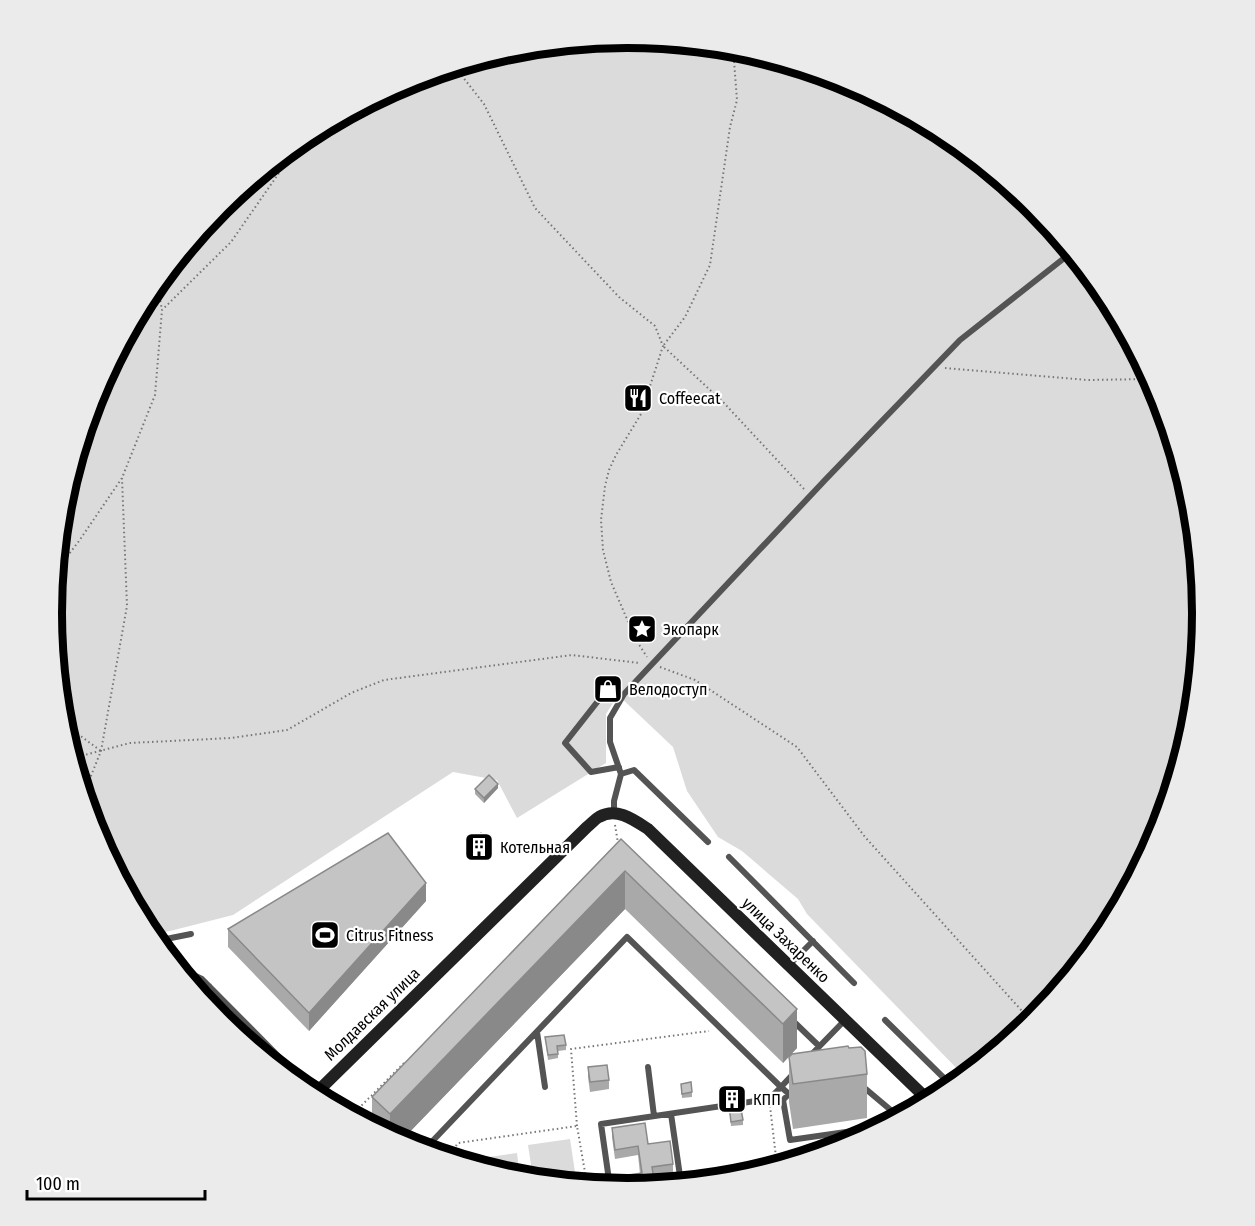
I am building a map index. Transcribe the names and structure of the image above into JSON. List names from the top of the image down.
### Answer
{
  "streets": {
    "street": ["улица Захаренко", "Молдавская улица"]
  },
  "crossings": [
    ["улица Захаренко", "Молдавская улица"]
  ],
  "places": {
    "restaurant": ["Coffeecat"],
    "place": ["Экопарк"],
    "shop": ["Велодоступ"],
    "building": ["Котельная", "КПП"],
    "sports": ["Citrus Fitness"]
  },
  "scale_bar": "100 m"
}
